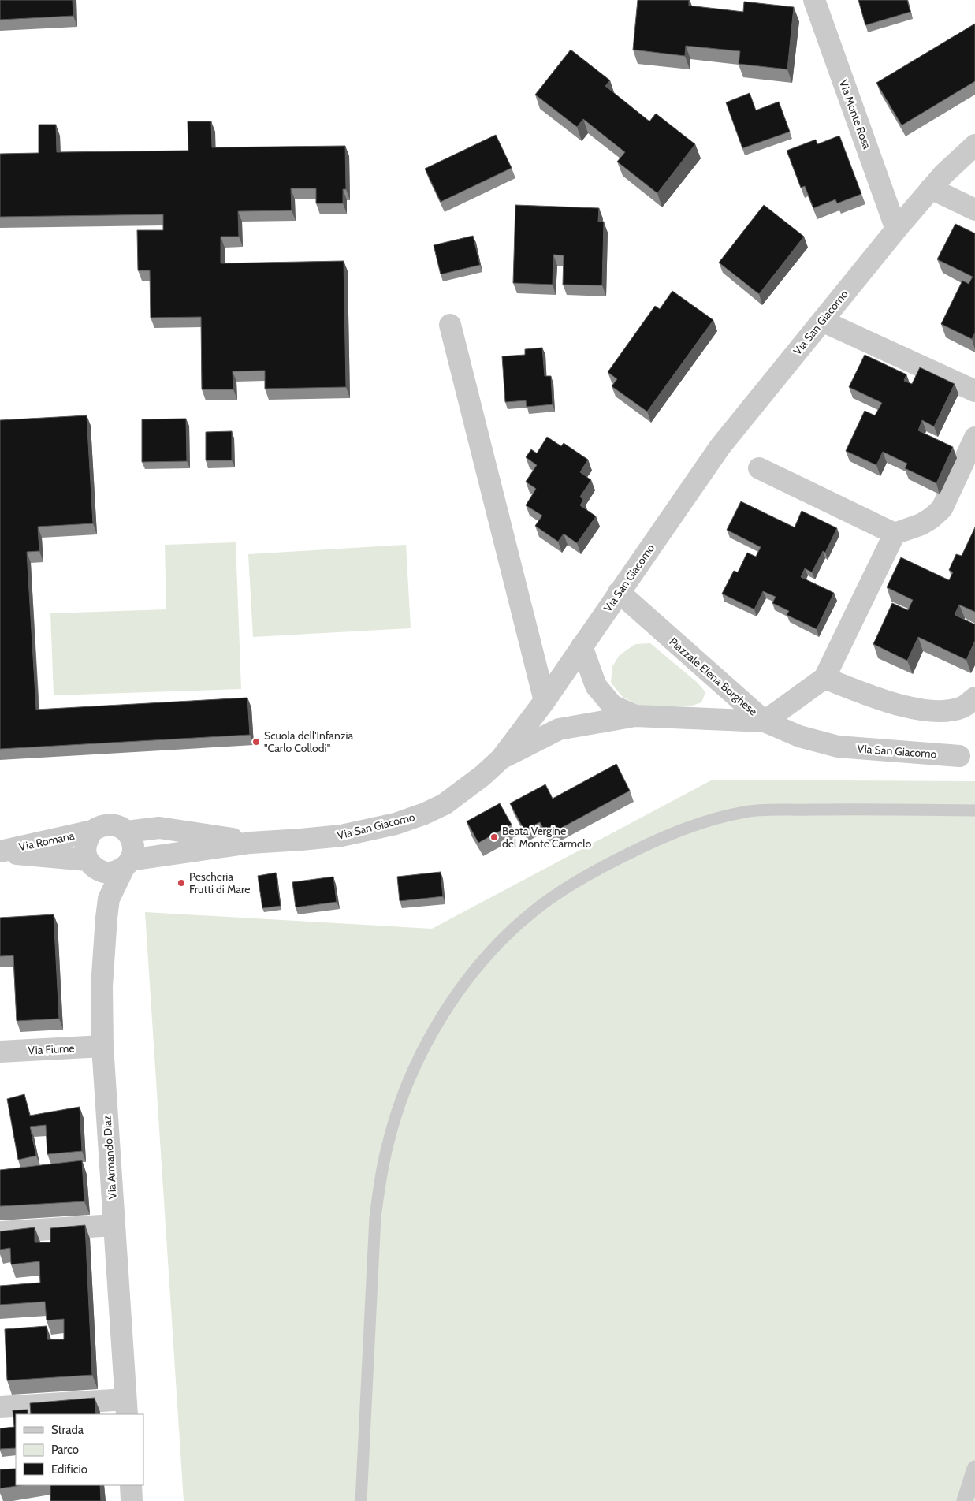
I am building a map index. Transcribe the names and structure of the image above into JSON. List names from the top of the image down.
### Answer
{
  "streets": {
    "street": [
      "Via Monte Rosa",
      "Via San Giacomo",
      "Piazzale Elena Borghese",
      "Via Romana",
      "Via Fiume",
      "Via Armando Diaz"
    ]
  },
  "crossings": [
    ["Via Monte Rosa", "Via San Giacomo"],
    ["Via San Giacomo", "Piazzale Elena Borghese"],
    ["Via San Giacomo", "Via Romana"],
    ["Via San Giacomo", "Via Armando Diaz"],
    ["Via Romana", "Via Armando Diaz"],
    ["Via Fiume", "Via Armando Diaz"]
  ],
  "places": ["Scuola dell'Infanzia \"Carlo Collodi\"", "Beata Vergine del Monte Carmelo", "Pescheria Frutti di Mare"],
  "legend": ["Strada", "Parco", "Edificio"]
}
